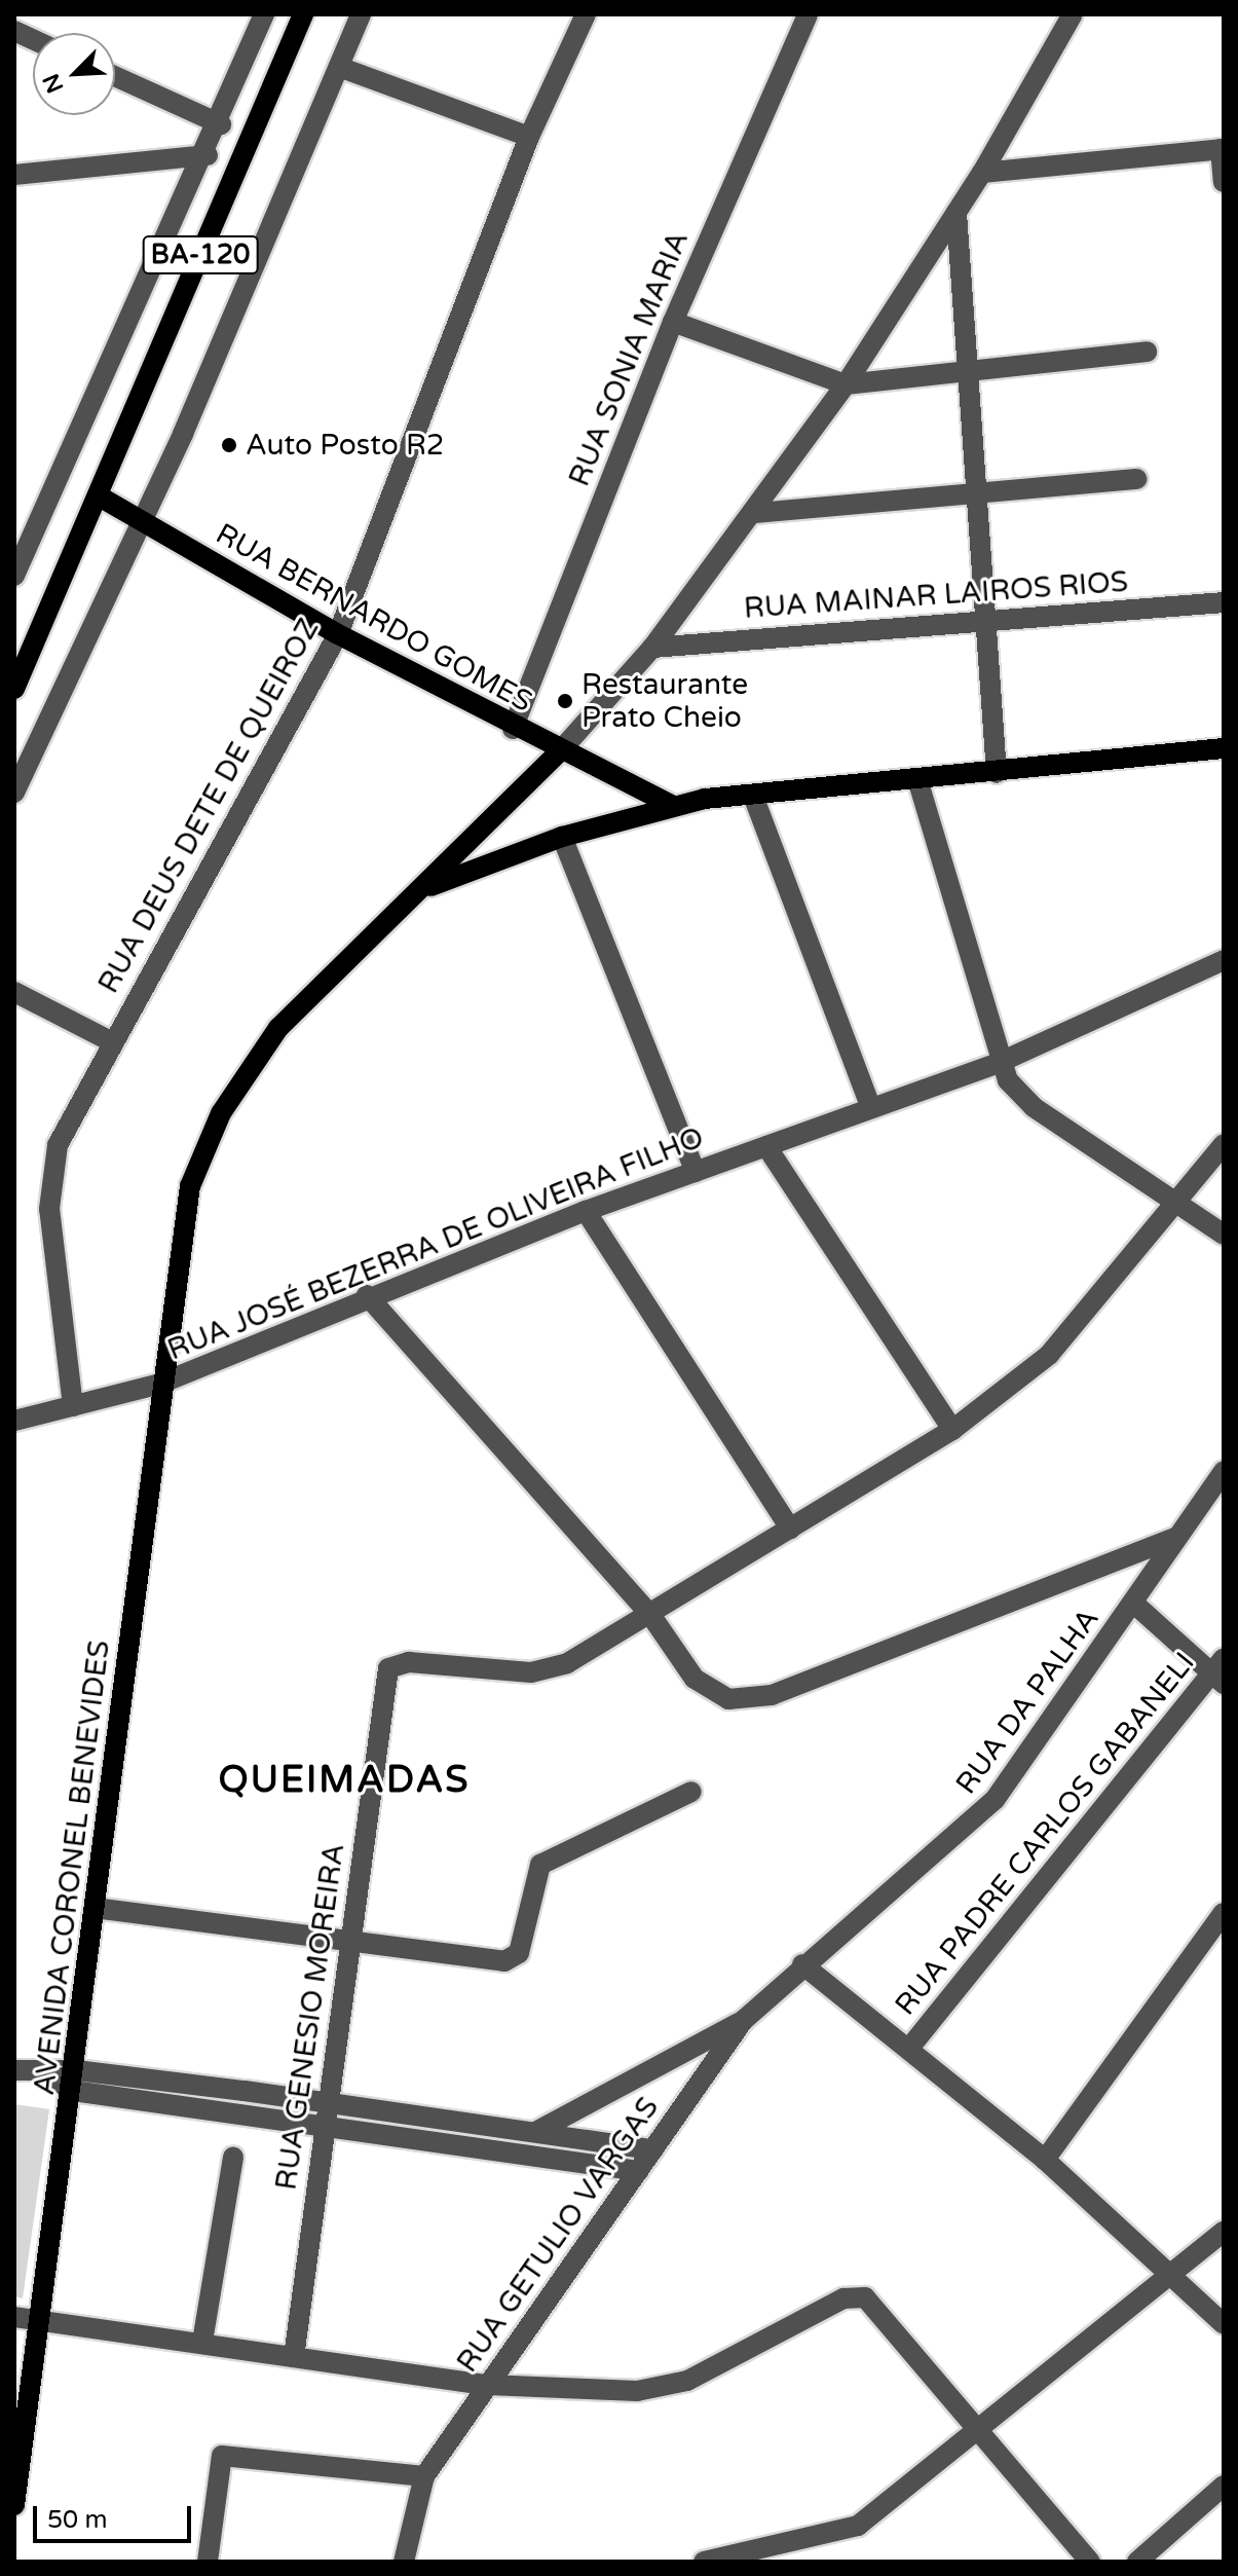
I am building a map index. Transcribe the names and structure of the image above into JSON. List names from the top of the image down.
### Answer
{
  "streets": {
    "main road": [
      "BA-120",
      "RUA BERNARDO GOMES",
      "RUA JOSÉ BEZERRA DE OLIVEIRA FILHO",
      "AVENIDA CORONEL BENEVIDES"
    ],
    "street": [
      "RUA SONIA MARIA",
      "RUA MAINAR LAIROS RIOS",
      "RUA DEUS DETE DE QUEIROZ",
      "RUA DA PALHA",
      "RUA PADRE CARLOS GABANELI",
      "RUA GENESIO MOREIRA",
      "RUA GETULIO VARGAS"
    ]
  },
  "crossings": [
    ["BA-120", "RUA BERNARDO GOMES"],
    ["RUA SONIA MARIA", "RUA BERNARDO GOMES"],
    ["RUA BERNARDO GOMES", "RUA DEUS DETE DE QUEIROZ"],
    ["RUA BERNARDO GOMES", "RUA JOSÉ BEZERRA DE OLIVEIRA FILHO"],
    ["RUA JOSÉ BEZERRA DE OLIVEIRA FILHO", "AVENIDA CORONEL BENEVIDES"],
    ["RUA DA PALHA", "RUA GETULIO VARGAS"]
  ],
  "districts": ["QUEIMADAS"],
  "places": ["Auto Posto R2", "Restaurante Prato Cheio"],
  "scale_bar": "50 m",
  "north": "bottom left"
}
